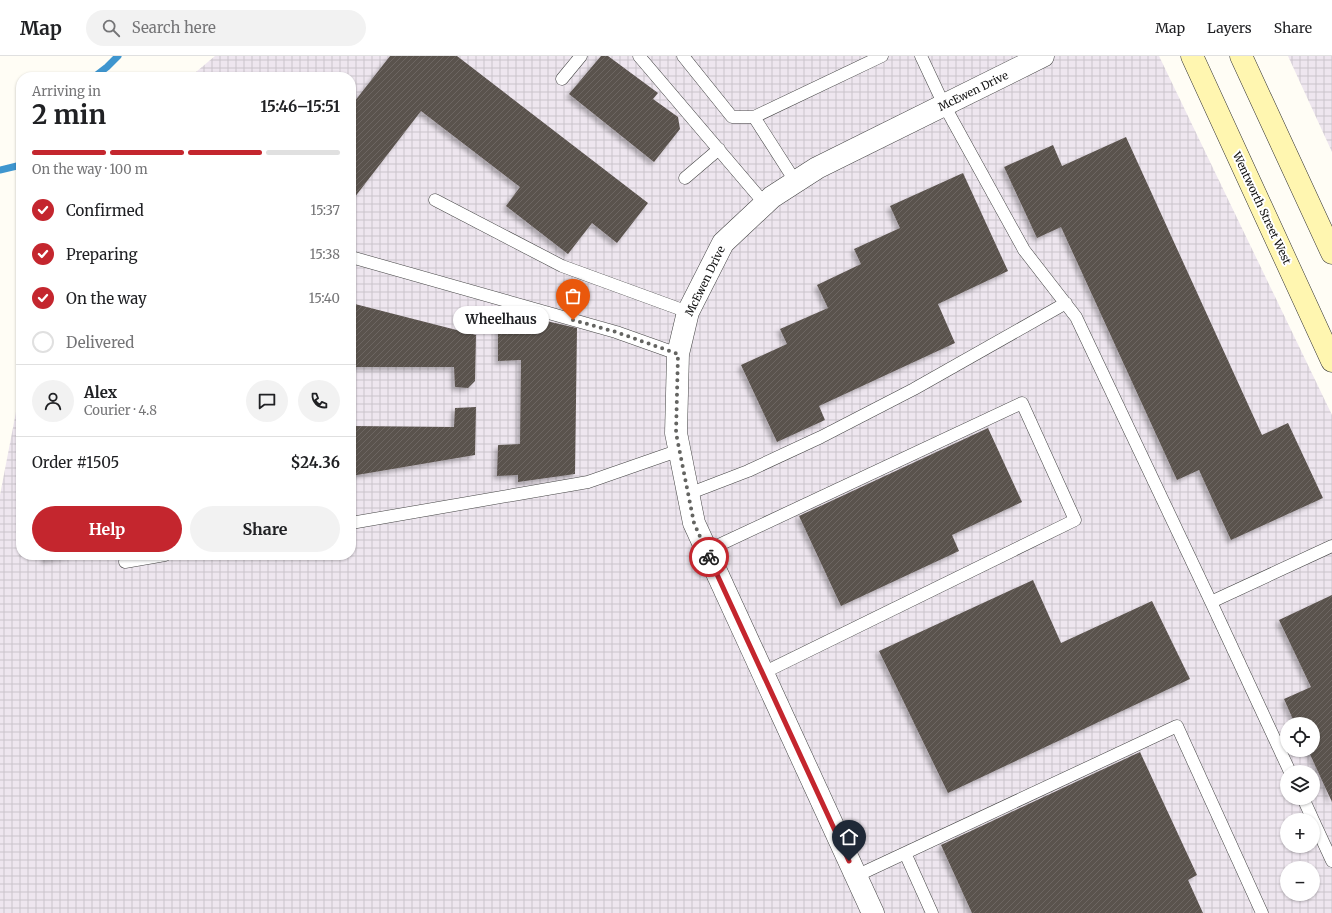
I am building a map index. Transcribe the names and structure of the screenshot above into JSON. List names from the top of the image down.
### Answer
{
  "streets": {
    "main road": ["Wentworth Street West"],
    "street": ["McEwen Drive"]
  },
  "places": ["Wheelhaus"],
  "page": {
    "header": "Map",
    "search": "Search here",
    "nav": ["Map", "Layers", "Share"],
    "heading": ["2 min", "Arriving in", "15:46–15:51"],
    "panel": [
      "Alex",
      "Courier · 4.8",
      "Order #1505",
      "$24.36"
    ],
    "bar": "On the way · 100 m",
    "list": [
      ["Confirmed", "15:37"],
      ["Preparing", "15:38"],
      ["On the way", "15:40"],
      "Delivered"
    ],
    "bubble": "Wheelhaus",
    "buttons": ["Help", "Share"],
    "map_buttons": ["+", "−"]
  }
}
